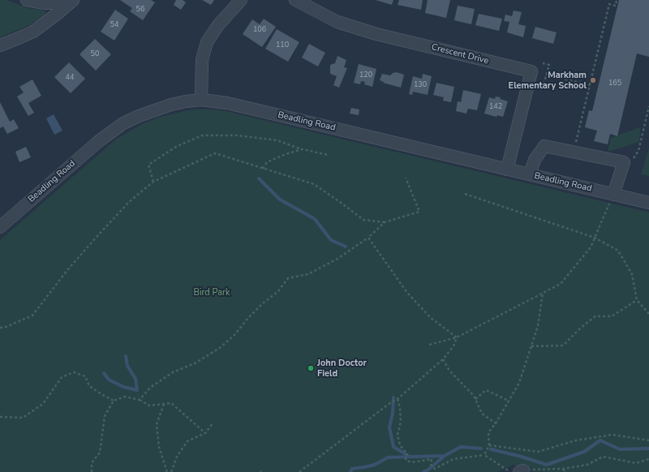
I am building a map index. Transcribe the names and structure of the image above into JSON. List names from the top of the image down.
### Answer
{
  "streets": {
    "street": ["Crescent Drive", "Beadling Road"]
  },
  "crossings": [
    ["Crescent Drive", "Beadling Road"]
  ],
  "parks": ["Bird Park"],
  "places": ["Markham Elementary School", "John Doctor Field"],
  "house_numbers": [
    "56",
    "54",
    "106",
    "110",
    "50",
    "120",
    "44",
    "165",
    "130",
    "142"
  ]
}
